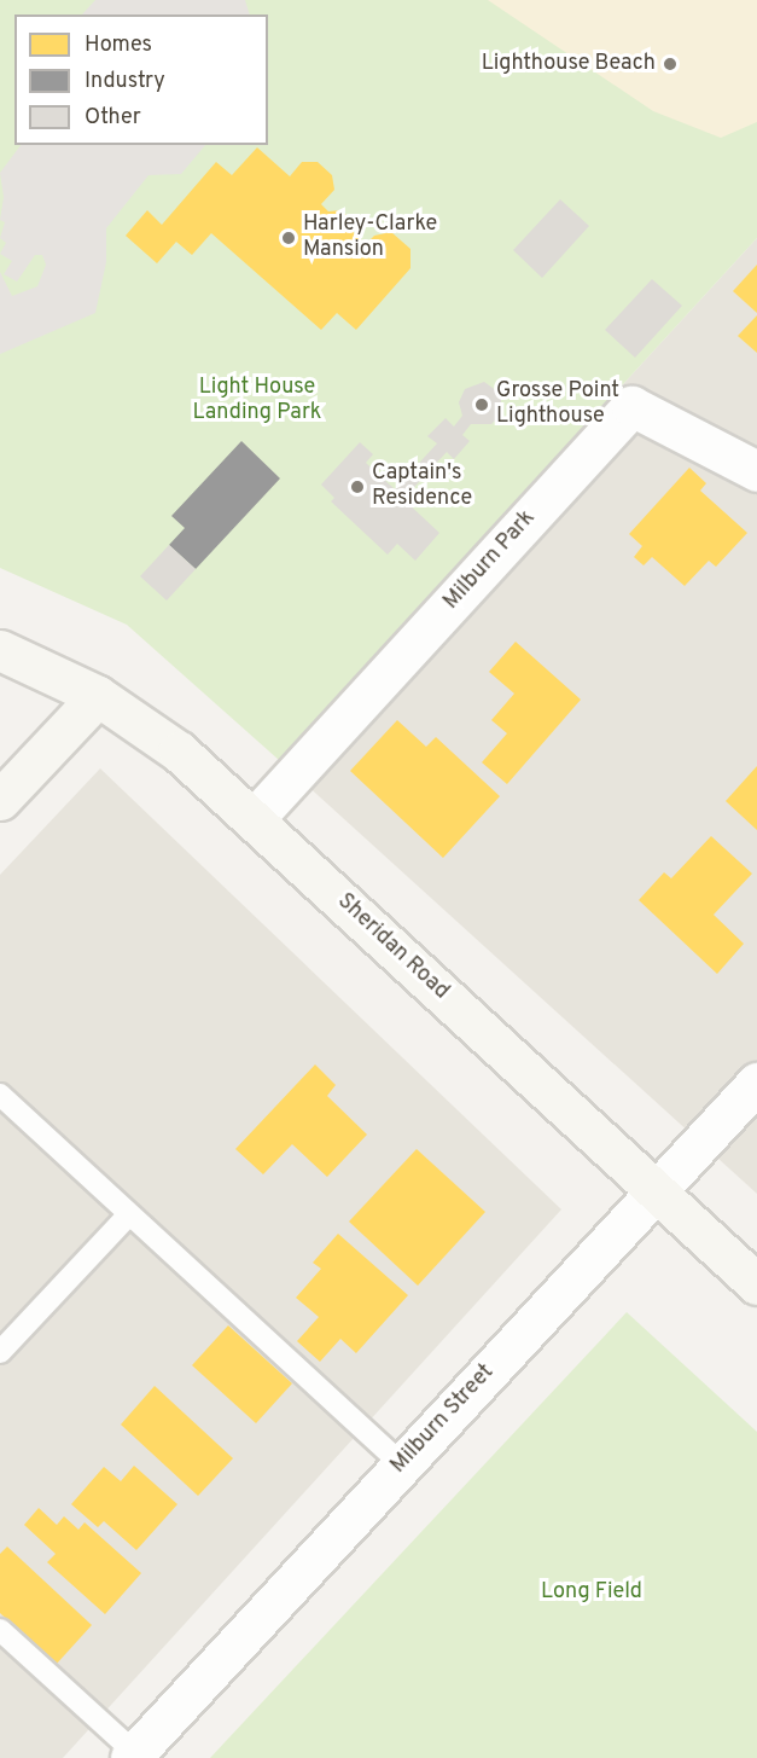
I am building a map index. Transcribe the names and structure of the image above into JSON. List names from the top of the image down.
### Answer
{
  "streets": {
    "main road": ["Sheridan Road"],
    "street": ["Milburn Park", "Milburn Street"]
  },
  "crossings": [
    ["Milburn Park", "Sheridan Road"],
    ["Sheridan Road", "Milburn Street"]
  ],
  "parks": ["Light House Landing Park", "Long Field"],
  "places": [
    "Lighthouse Beach",
    "Harley-Clarke Mansion",
    "Grosse Point Lighthouse",
    "Captain's Residence"
  ],
  "legend": ["Homes", "Industry", "Other"]
}
